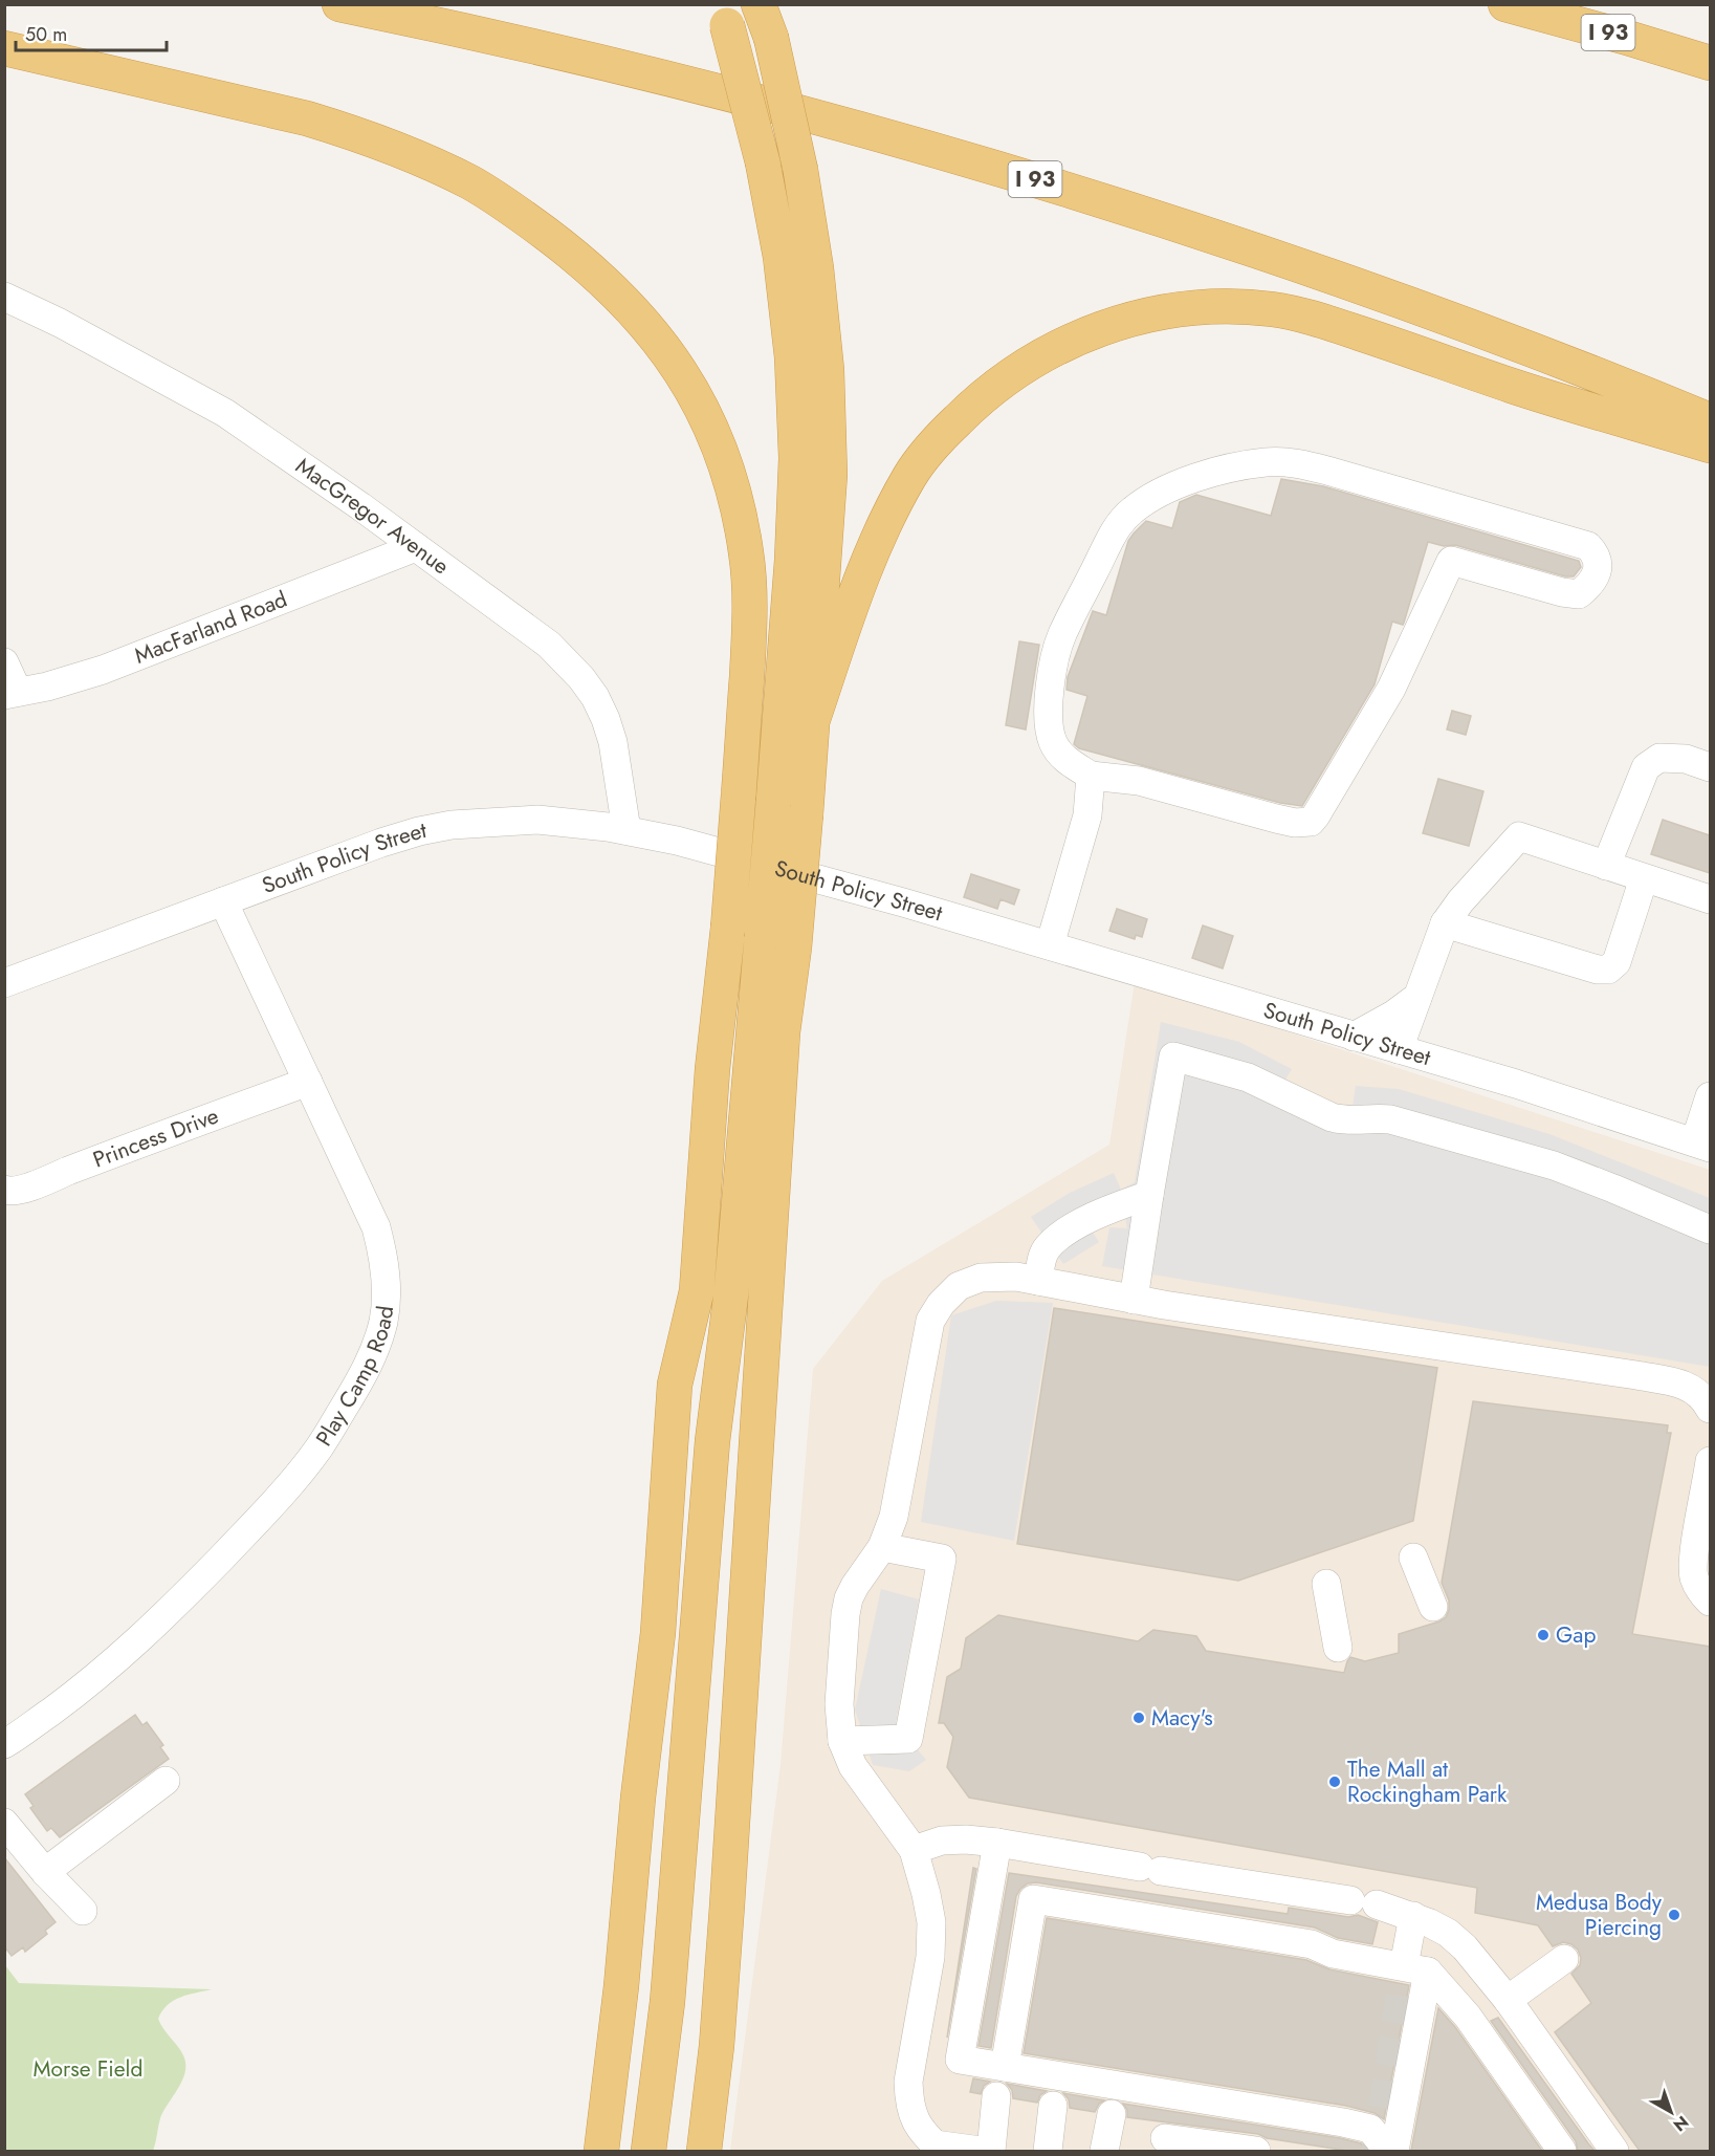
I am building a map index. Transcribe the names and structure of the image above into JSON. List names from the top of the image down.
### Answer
{
  "streets": {
    "highway": ["I 93"],
    "street": [
      "MacGregor Avenue",
      "MacFarland Road",
      "South Policy Street",
      "Princess Drive",
      "Play Camp Road"
    ]
  },
  "crossings": [
    ["MacGregor Avenue", "MacFarland Road"],
    ["MacGregor Avenue", "South Policy Street"],
    ["South Policy Street", "Play Camp Road"],
    ["Princess Drive", "Play Camp Road"]
  ],
  "parks": ["Morse Field"],
  "places": [
    "Gap",
    "Macy's",
    "The Mall at Rockingham Park",
    "Medusa Body Piercing"
  ],
  "scale_bar": "50 m",
  "north": "bottom right"
}
